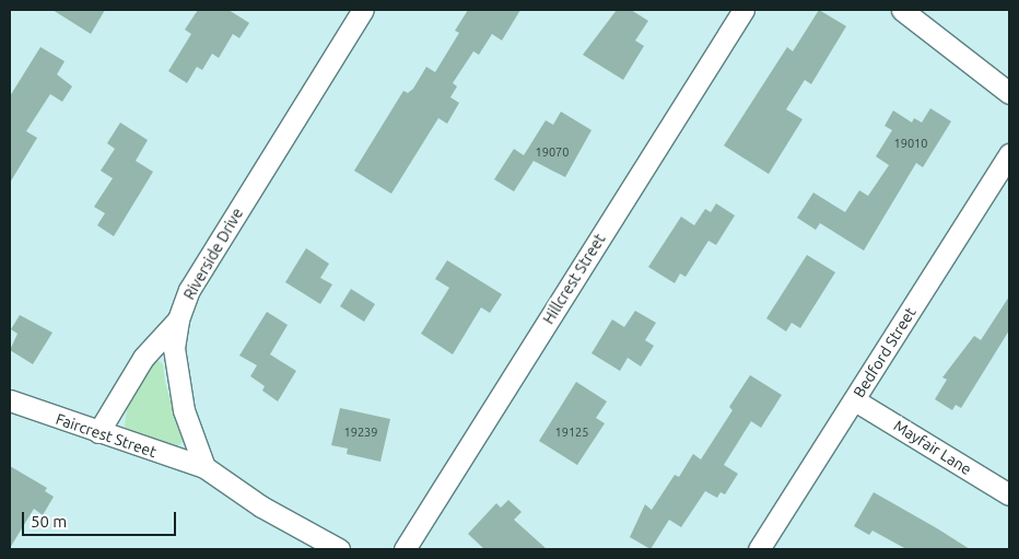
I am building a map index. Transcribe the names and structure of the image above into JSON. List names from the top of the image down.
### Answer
{
  "streets": {
    "street": [
      "Riverside Drive",
      "Hillcrest Street",
      "Bedford Street",
      "Faircrest Street",
      "Mayfair Lane"
    ]
  },
  "crossings": [
    ["Riverside Drive", "Faircrest Street"],
    ["Bedford Street", "Mayfair Lane"]
  ],
  "house_numbers": [
    "19010",
    "19070",
    "19239",
    "19125"
  ],
  "scale_bar": "50 m"
}
